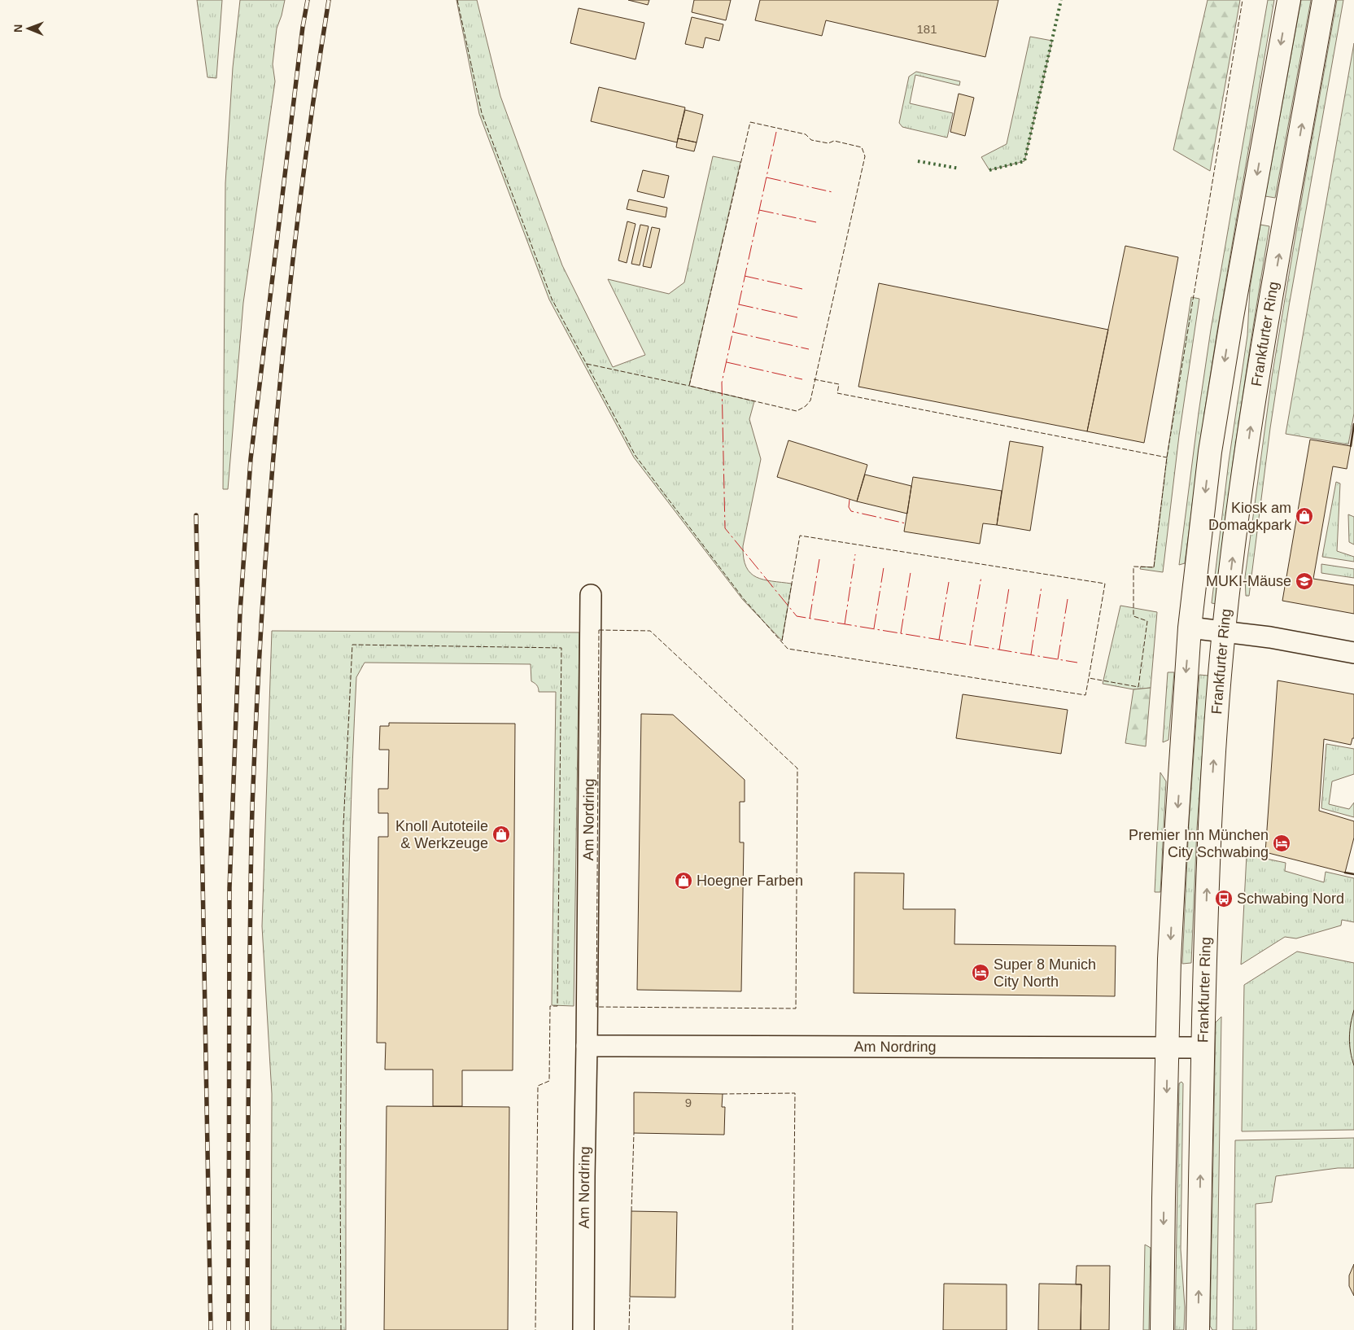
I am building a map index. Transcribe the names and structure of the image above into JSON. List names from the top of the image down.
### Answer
{
  "streets": {
    "main road": ["Frankfurter Ring"],
    "street": ["Am Nordring"]
  },
  "crossings": [
    ["Frankfurter Ring", "Am Nordring"]
  ],
  "places": {
    "shop": ["Kiosk am Domagkpark", "Knoll Autoteile & Werkzeuge", "Hoegner Farben"],
    "school or university": ["MUKI-Mäuse"],
    "hotel": ["Premier Inn München City Schwabing", "Super 8 Munich City North"],
    "bus stop": ["Schwabing Nord"]
  },
  "house_numbers": ["181", "9"],
  "north": "left"
}
